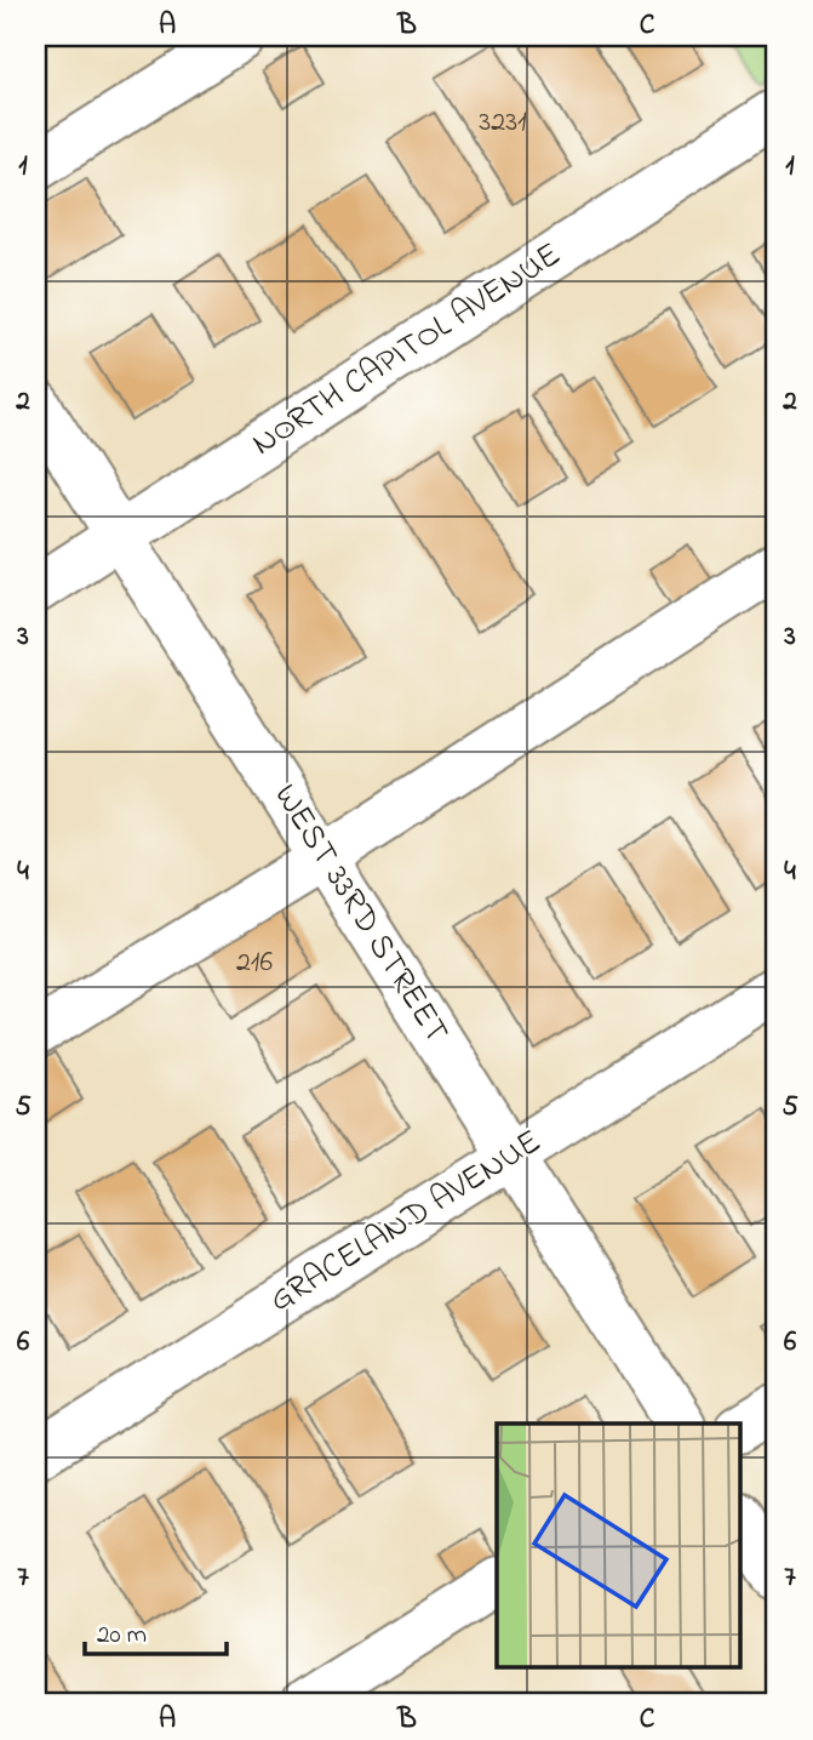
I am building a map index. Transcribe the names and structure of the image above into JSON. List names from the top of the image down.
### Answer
{
  "streets": {
    "street": ["NORTH CAPITOL AVENUE", "WEST 33RD STREET", "GRACELAND AVENUE"]
  },
  "crossings": [
    ["NORTH CAPITOL AVENUE", "WEST 33RD STREET"],
    ["WEST 33RD STREET", "GRACELAND AVENUE"]
  ],
  "house_numbers": ["3231", "216"],
  "scale_bar": "20 m",
  "grid": {
    "columns": ["A", "B", "C"],
    "rows": [
      "1",
      "2",
      "3",
      "4",
      "5",
      "6",
      "7"
    ]
  }
}
